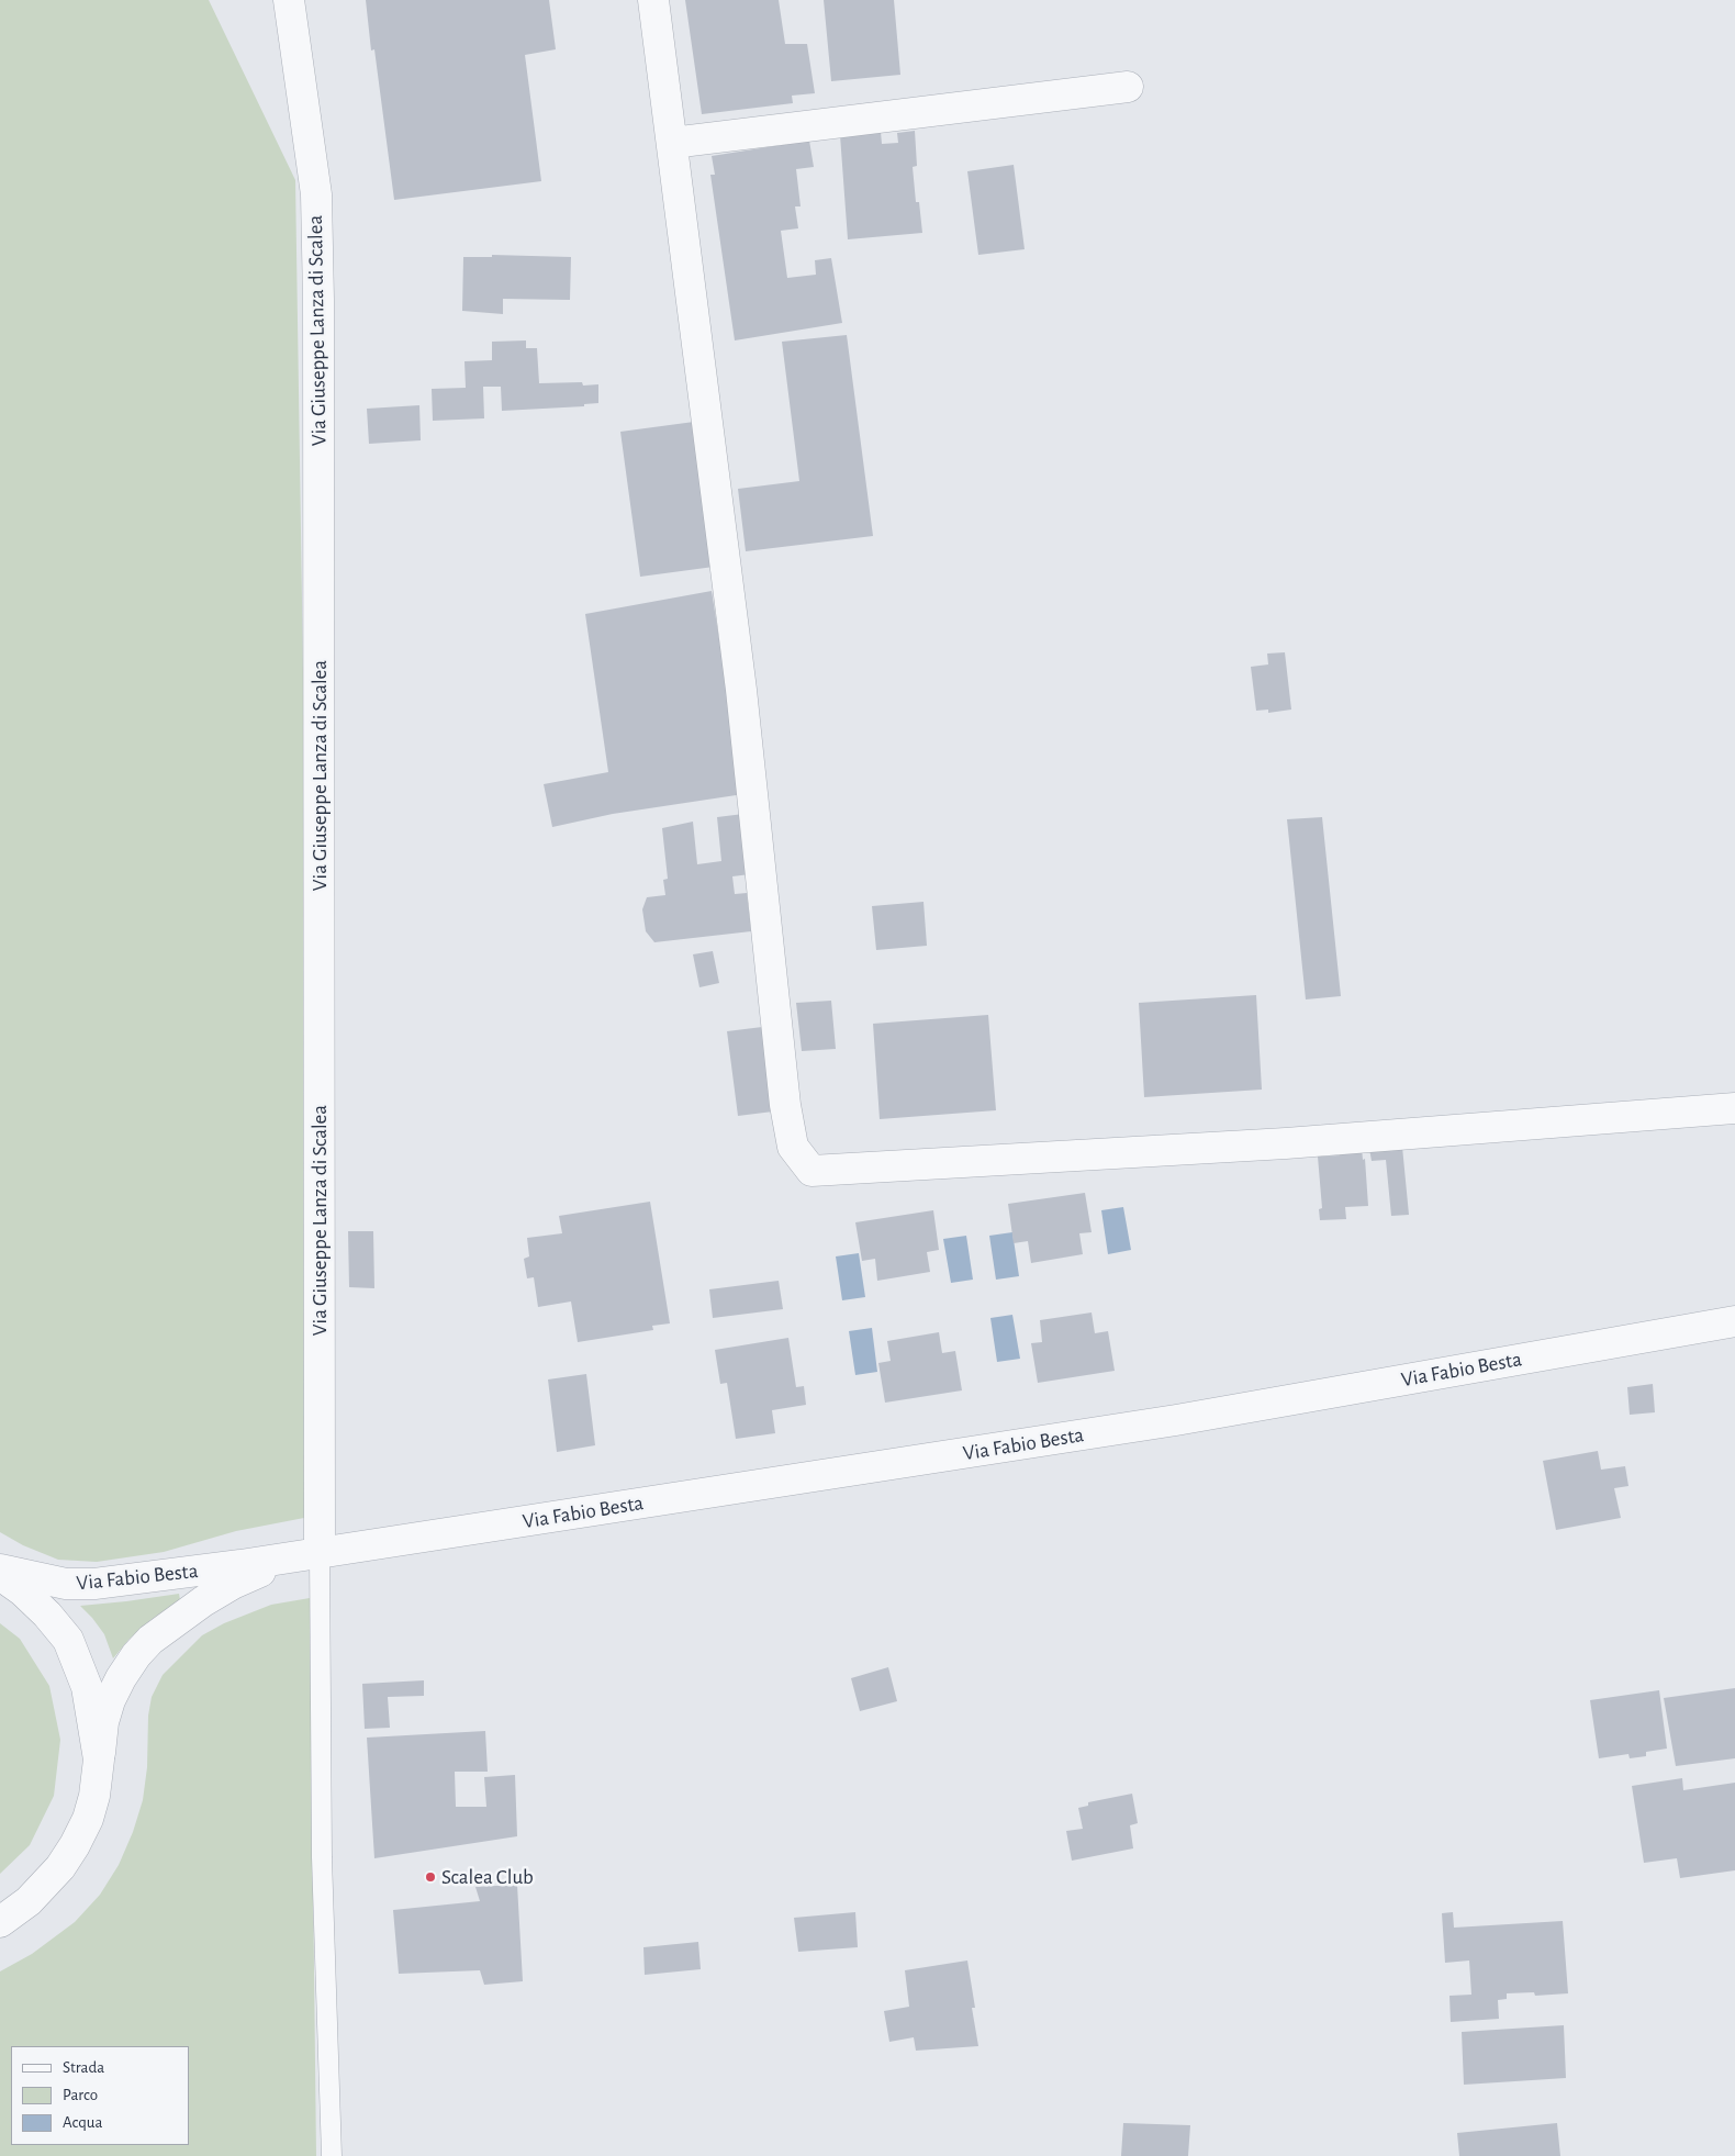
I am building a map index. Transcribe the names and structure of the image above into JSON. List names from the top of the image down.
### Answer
{
  "streets": {
    "street": ["Via Giuseppe Lanza di Scalea", "Via Fabio Besta"]
  },
  "crossings": [
    ["Via Giuseppe Lanza di Scalea", "Via Fabio Besta"]
  ],
  "places": ["Scalea Club"],
  "legend": ["Strada", "Parco", "Acqua"]
}
